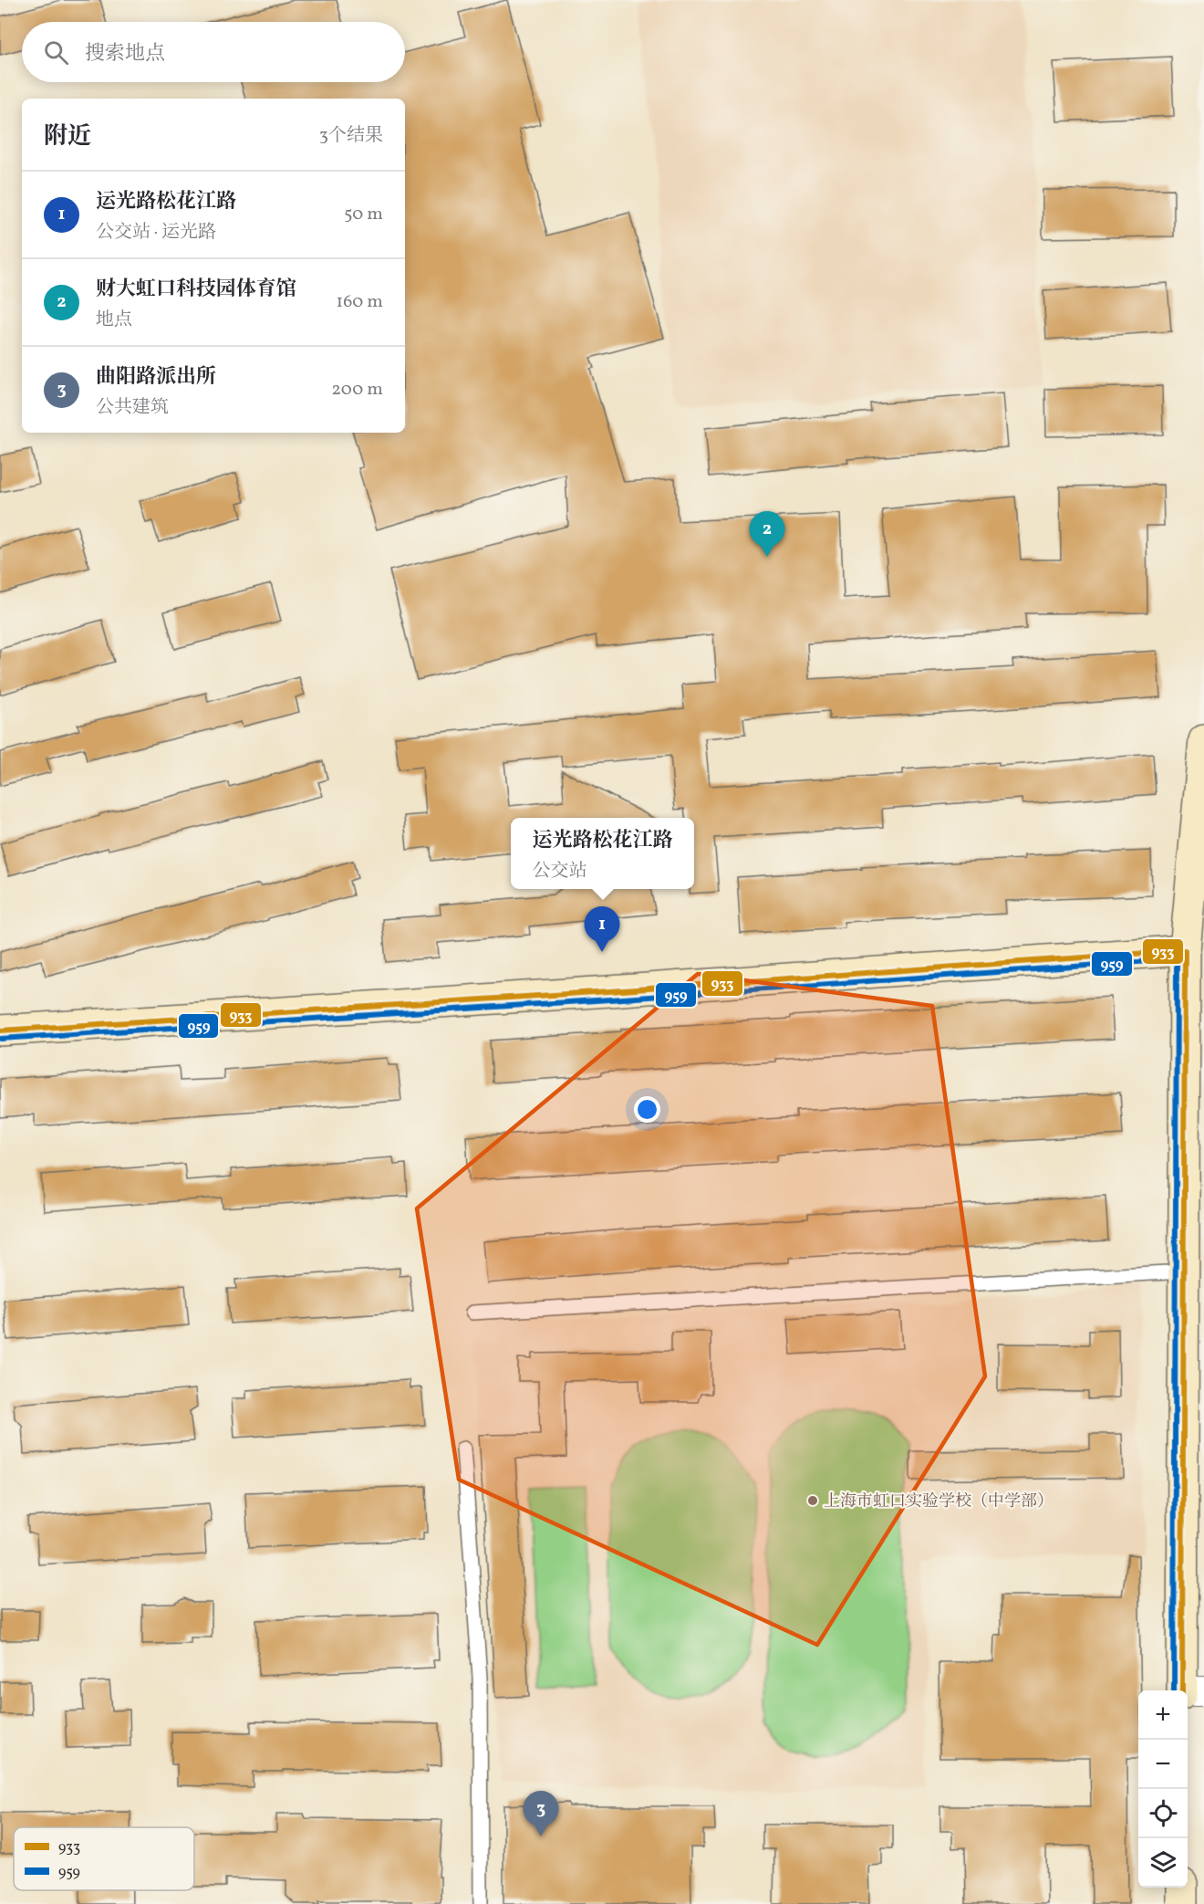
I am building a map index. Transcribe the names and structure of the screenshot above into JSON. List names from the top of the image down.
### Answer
{
  "places": ["上海市虹口实验学校（中学部）"],
  "lines": ["transit line 933", "transit line 959"],
  "legend": ["933", "959"],
  "page": {
    "search": "搜索地点",
    "heading": ["附近", "3个结果"],
    "list": [
      {
        "mark": "1",
        "name": "运光路松花江路",
        "note": "公交站 · 运光路",
        "value": "50 m"
      },
      {
        "mark": "2",
        "name": "财大虹口科技园体育馆",
        "note": "地点",
        "value": "160 m"
      },
      {
        "mark": "3",
        "name": "曲阳路派出所",
        "note": "公共建筑",
        "value": "200 m"
      }
    ],
    "pins": ["2", "1", "3"],
    "popup": ["运光路松花江路", "公交站"],
    "map_buttons": ["+", "−"]
  }
}
